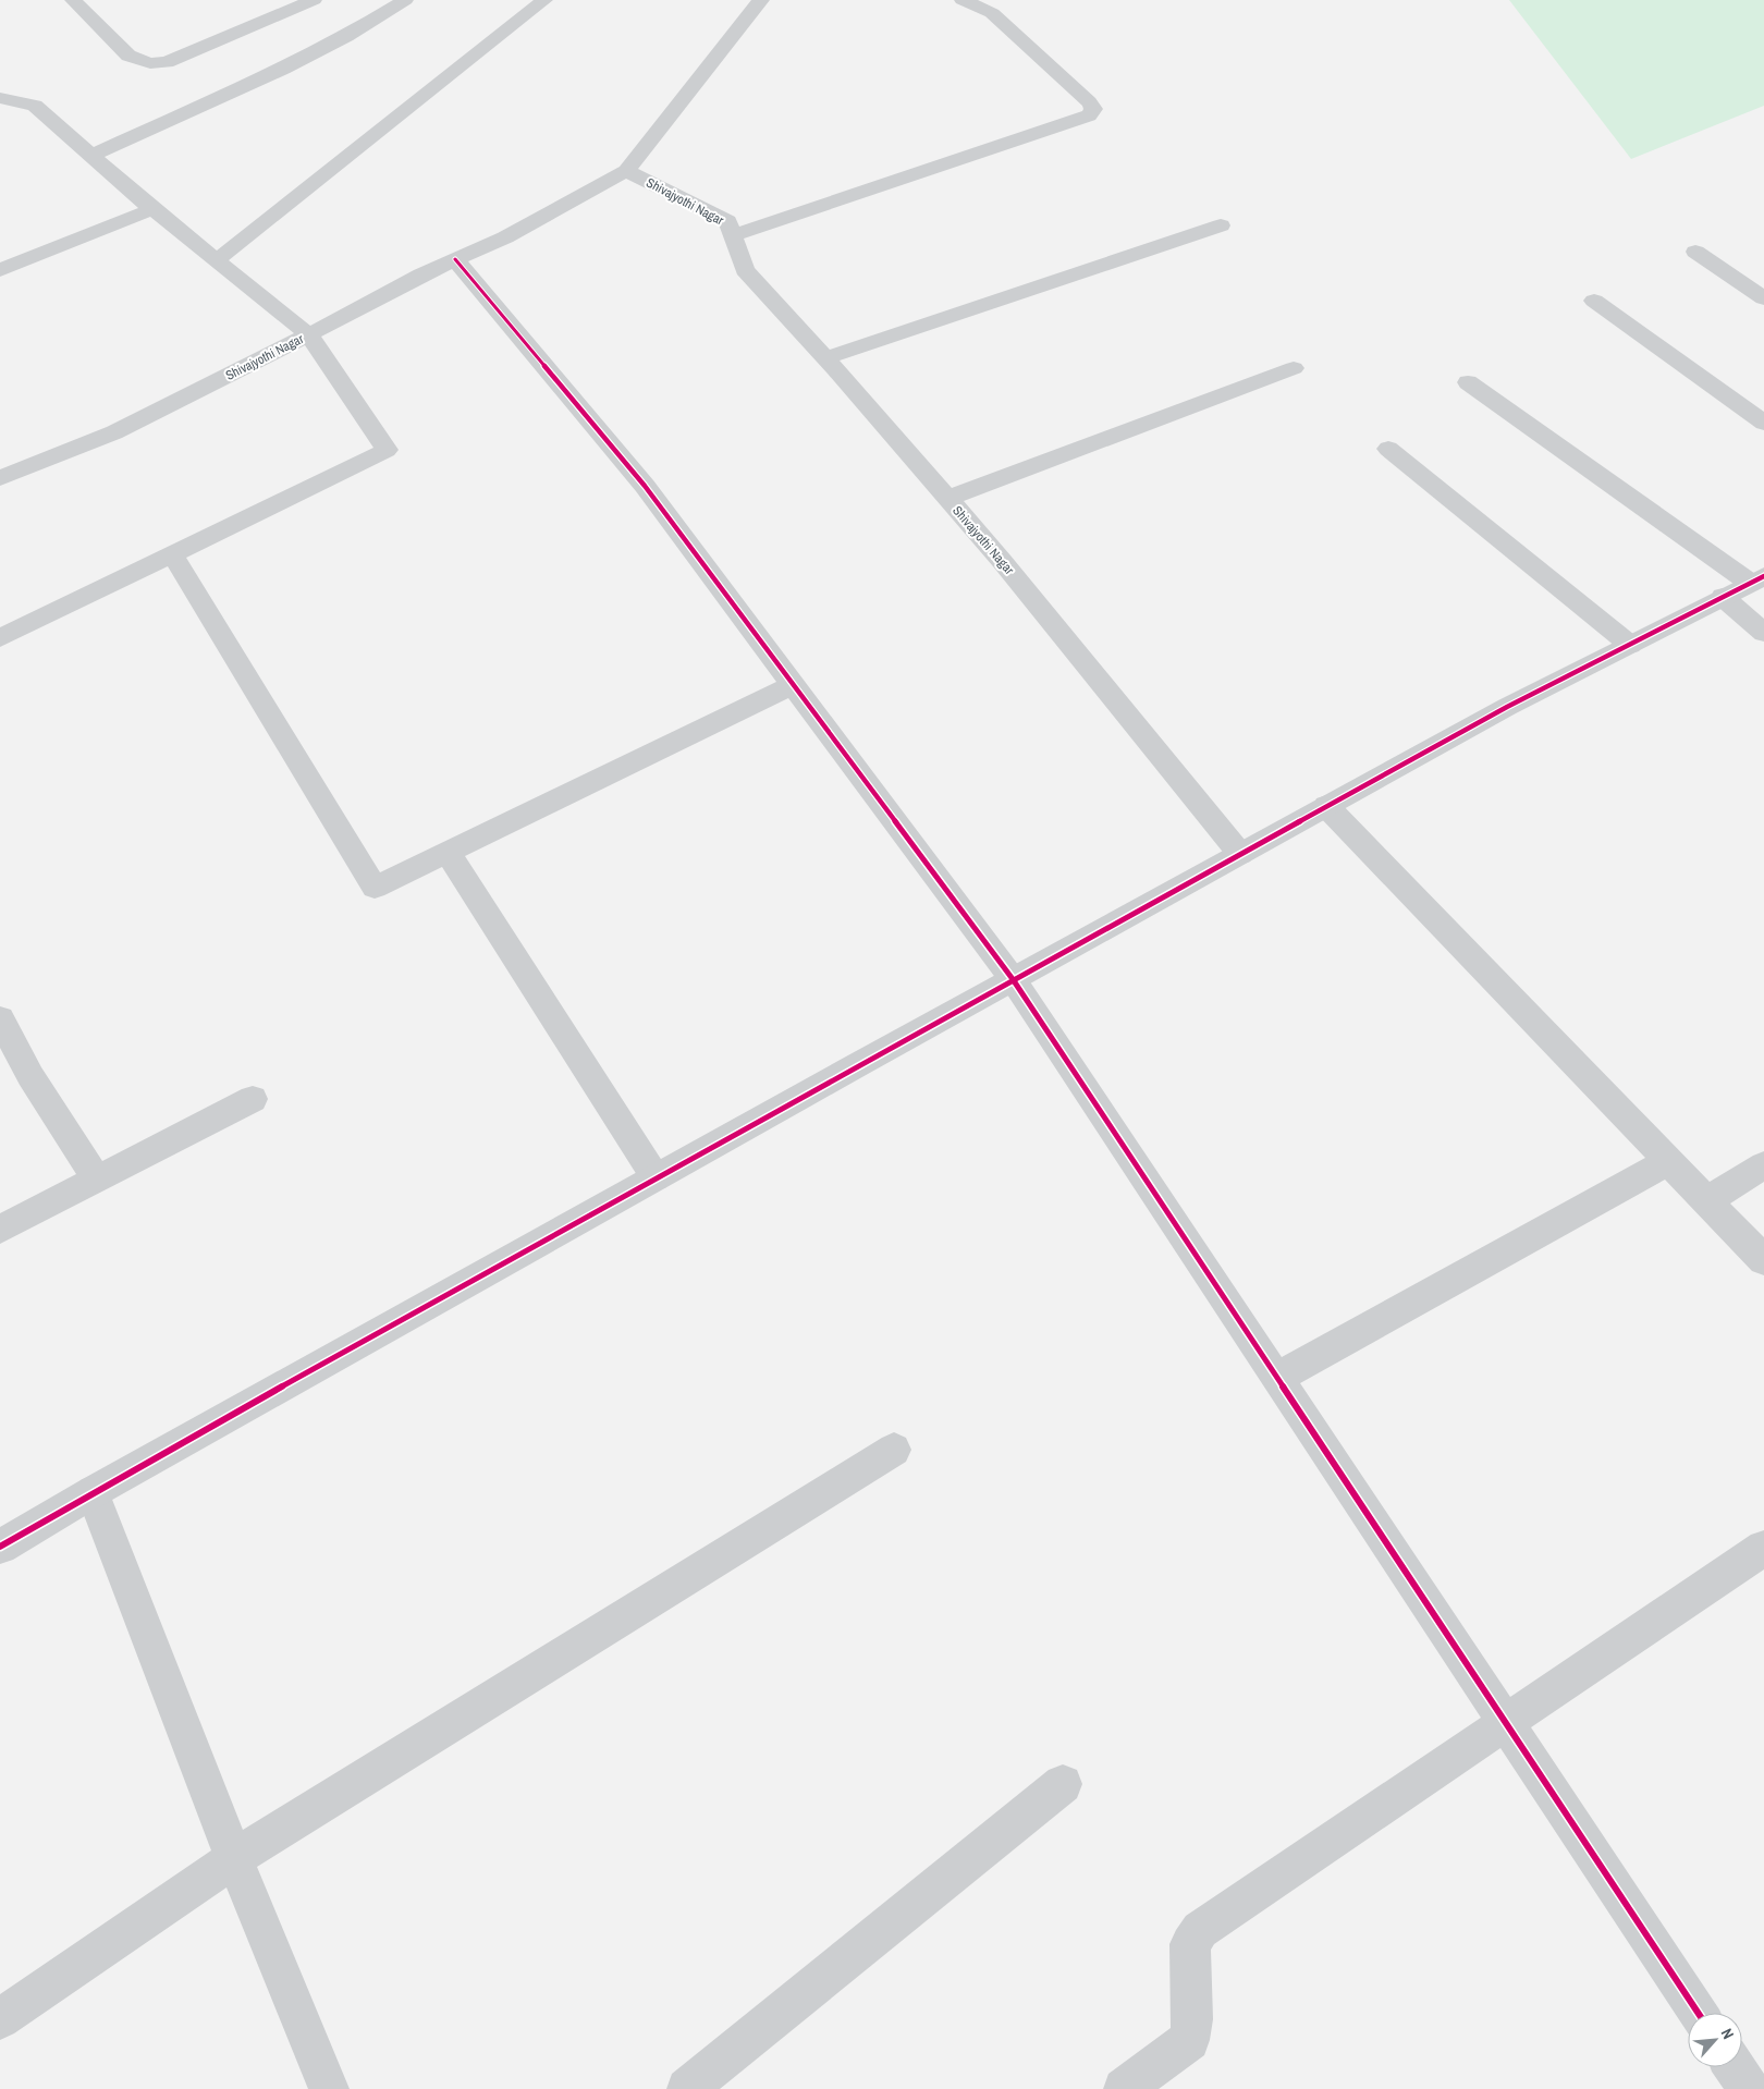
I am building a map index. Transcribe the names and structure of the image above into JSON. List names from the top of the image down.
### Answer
{
  "streets": {
    "street": ["Shivajyothi Nagar"]
  },
  "north": "top right"
}
